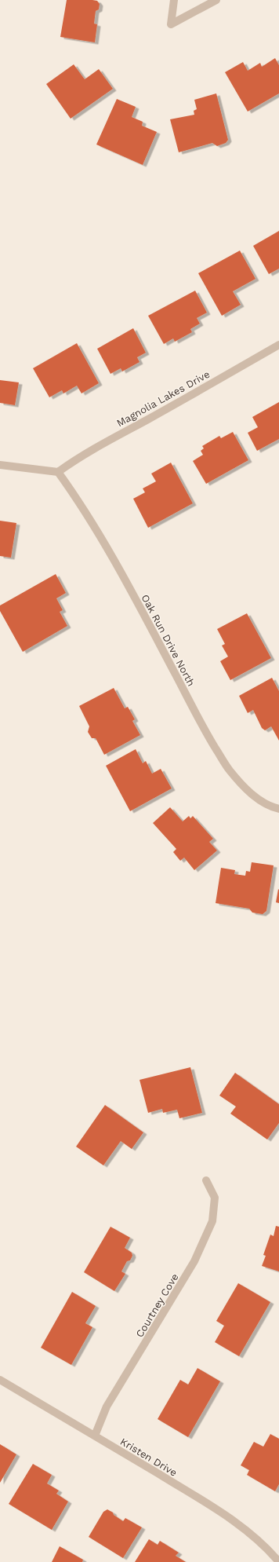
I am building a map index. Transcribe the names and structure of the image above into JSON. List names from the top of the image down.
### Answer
{
  "streets": {
    "street": [
      "Magnolia Lakes Drive",
      "Oak Run Drive North",
      "Courtney Cove",
      "Kristen Drive"
    ]
  },
  "crossings": [
    ["Magnolia Lakes Drive", "Oak Run Drive North"],
    ["Courtney Cove", "Kristen Drive"]
  ]
}
